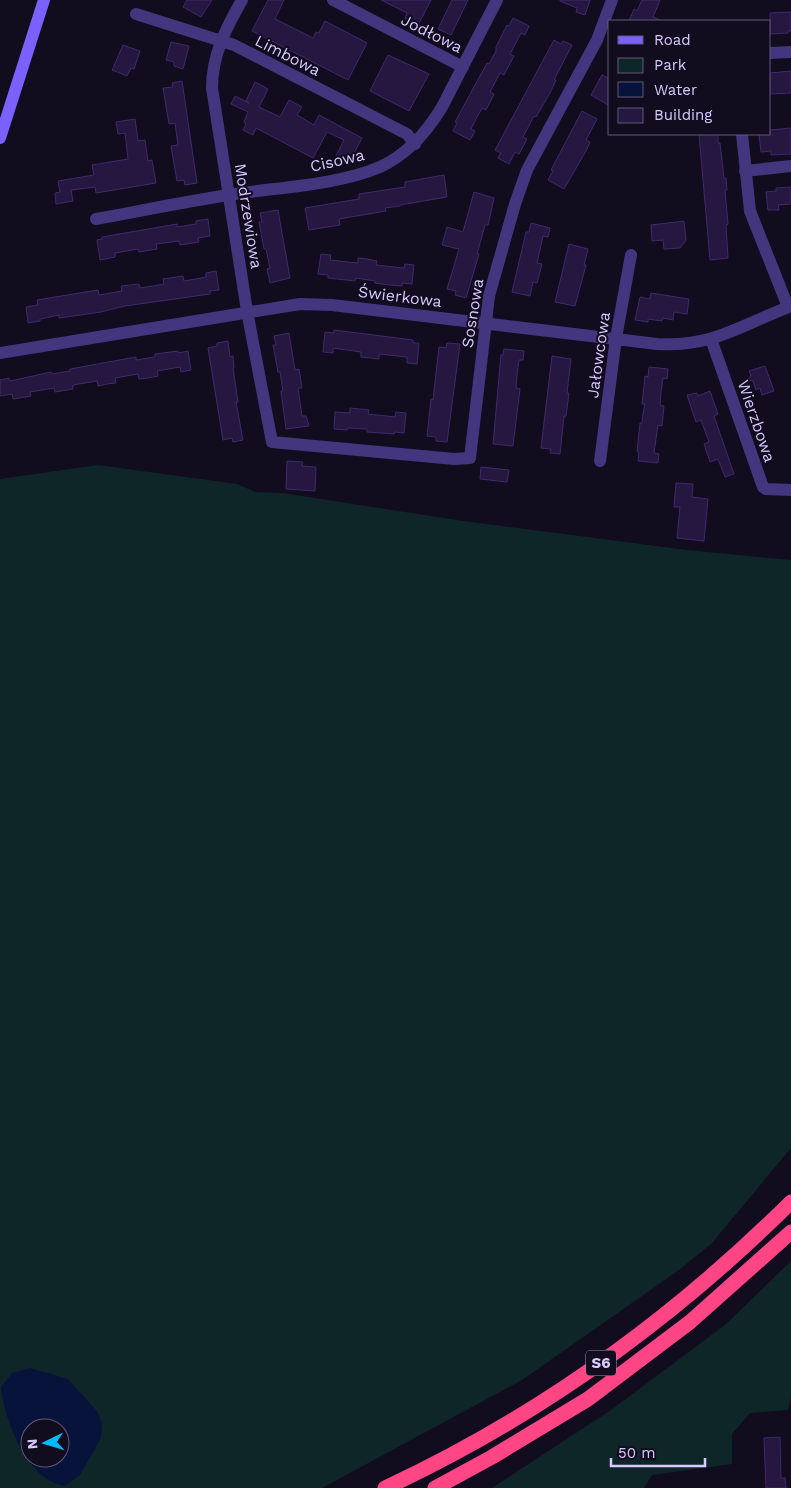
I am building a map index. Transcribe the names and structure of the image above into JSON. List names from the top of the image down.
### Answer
{
  "streets": {
    "highway": ["S6"],
    "street": [
      "Jodłowa",
      "Limbowa",
      "Cisowa",
      "Modrzewiowa",
      "Świerkowa",
      "Sosnowa",
      "Jałowcowa",
      "Wierzbowa"
    ]
  },
  "crossings": [
    ["Jodłowa", "Cisowa"],
    ["Limbowa", "Cisowa"],
    ["Limbowa", "Modrzewiowa"],
    ["Cisowa", "Modrzewiowa"],
    ["Modrzewiowa", "Świerkowa"],
    ["Modrzewiowa", "Sosnowa"],
    ["Świerkowa", "Sosnowa"],
    ["Świerkowa", "Jałowcowa"],
    ["Świerkowa", "Wierzbowa"]
  ],
  "legend": [
    "Road",
    "Park",
    "Water",
    "Building"
  ],
  "scale_bar": "50 m",
  "north": "left"
}
